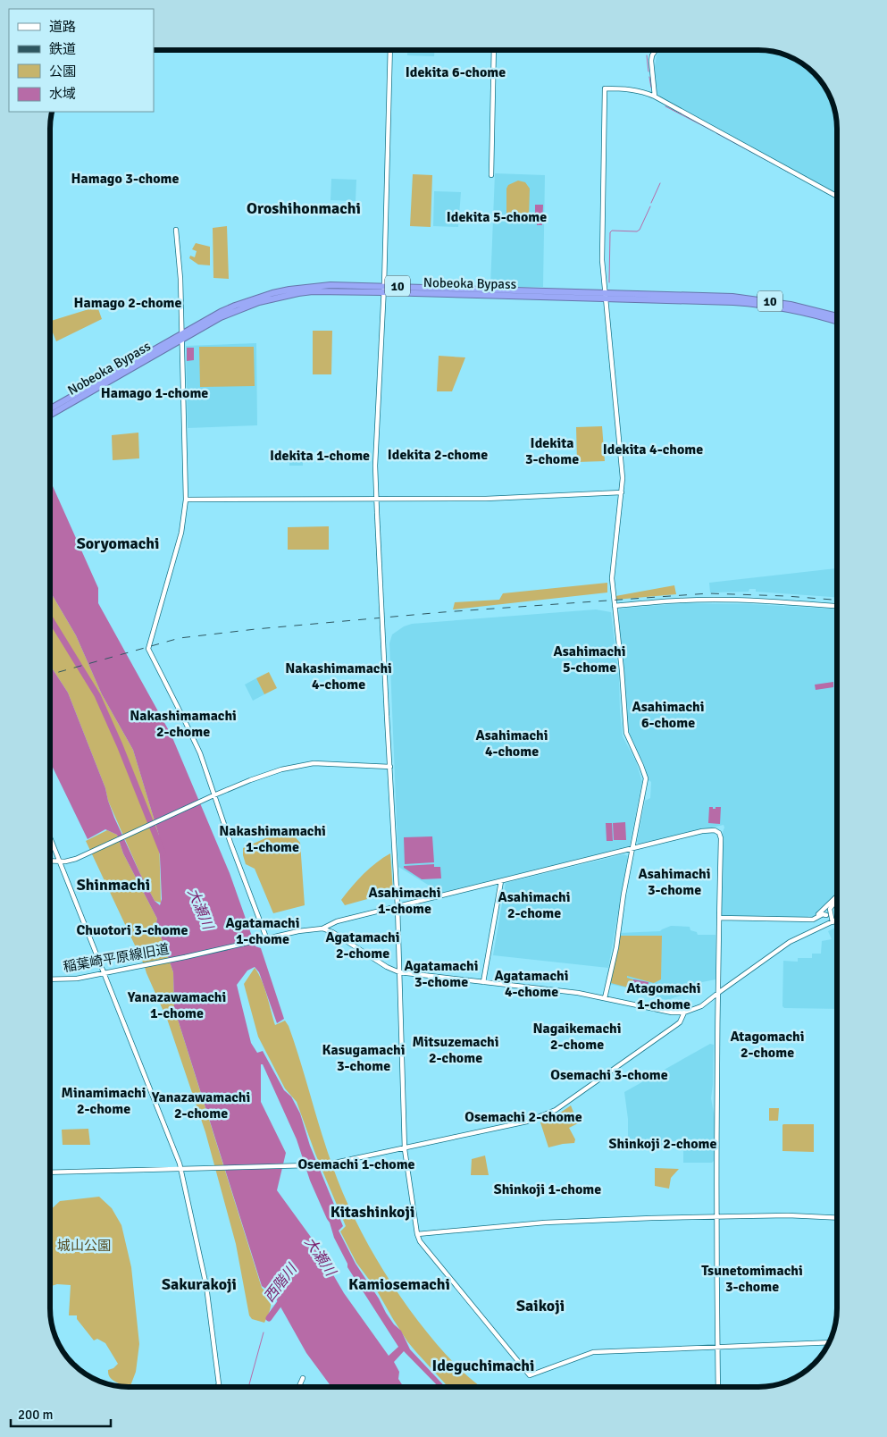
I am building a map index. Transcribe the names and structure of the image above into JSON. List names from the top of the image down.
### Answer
{
  "streets": {
    "highway": ["Nobeoka Bypass", "10"],
    "street": ["稲葉崎平原線旧道"]
  },
  "districts": [
    "Idekita 6-chome",
    "Hamago 3-chome",
    "Oroshihonmachi",
    "Idekita 5-chome",
    "Hamago 2-chome",
    "Hamago 1-chome",
    "Idekita 3-chome",
    "Idekita 4-chome",
    "Idekita 2-chome",
    "Idekita 1-chome",
    "Soryomachi",
    "Asahimachi 5-chome",
    "Nakashimamachi 4-chome",
    "Asahimachi 6-chome",
    "Nakashimamachi 2-chome",
    "Asahimachi 4-chome",
    "Nakashimamachi 1-chome",
    "Asahimachi 3-chome",
    "Shinmachi",
    "Asahimachi 1-chome",
    "Asahimachi 2-chome",
    "Agatamachi 1-chome",
    "Chuotori 3-chome",
    "Agatamachi 2-chome",
    "Agatamachi 3-chome",
    "Agatamachi 4-chome",
    "Atagomachi 1-chome",
    "Yanazawamachi 1-chome",
    "Nagaikemachi 2-chome",
    "Atagomachi 2-chome",
    "Mitsuzemachi 2-chome",
    "Kasugamachi 3-chome",
    "Osemachi 3-chome",
    "Minamimachi 2-chome",
    "Yanazawamachi 2-chome",
    "Osemachi 2-chome",
    "Shinkoji 2-chome",
    "Osemachi 1-chome",
    "Shinkoji 1-chome",
    "Kitashinkoji",
    "Tsunetomimachi 3-chome",
    "Sakurakoji",
    "Kamiosemachi",
    "Saikoji",
    "Ideguchimachi"
  ],
  "water": ["大瀬川", "西階川"],
  "parks": ["城山公園"],
  "legend": [
    "道路",
    "鉄道",
    "公園",
    "水域"
  ],
  "scale_bar": "200 m"
}
